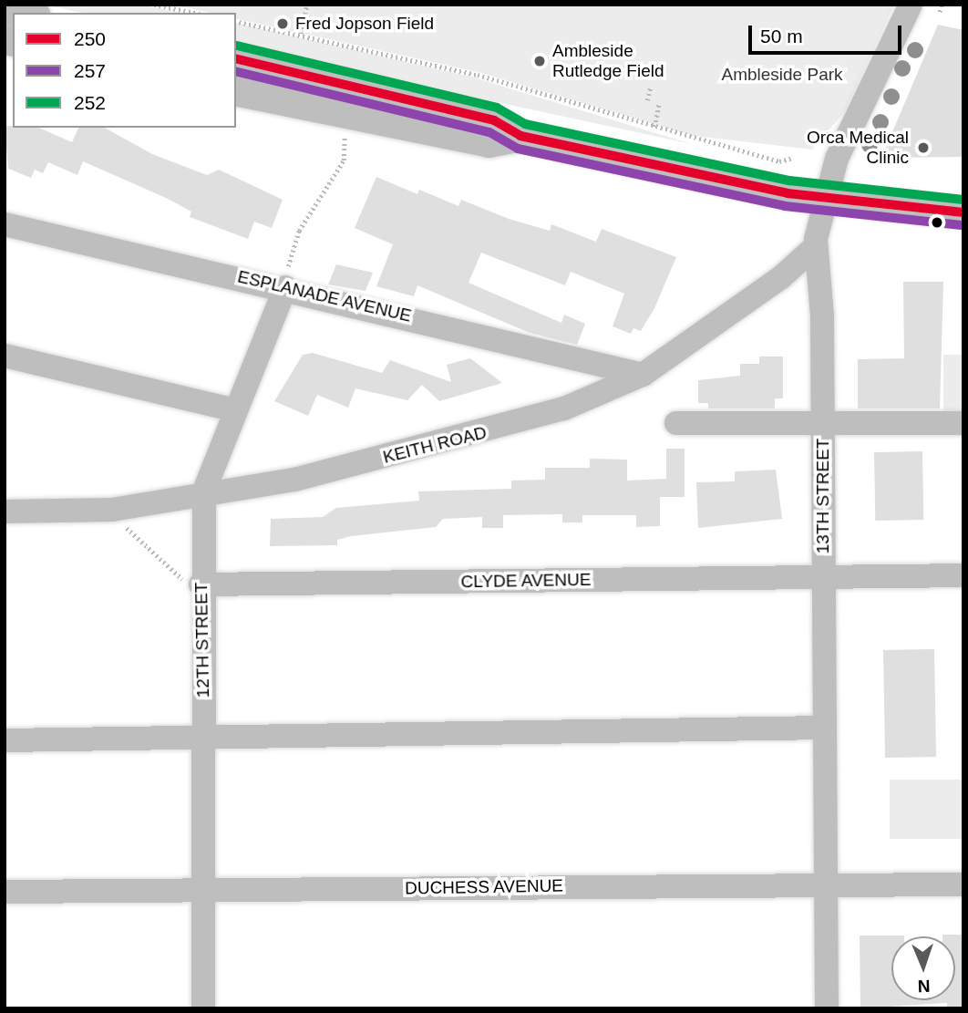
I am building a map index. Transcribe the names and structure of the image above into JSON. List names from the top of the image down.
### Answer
{
  "streets": {
    "street": [
      "ESPLANADE AVENUE",
      "KEITH ROAD",
      "13TH STREET",
      "CLYDE AVENUE",
      "12TH STREET",
      "DUCHESS AVENUE"
    ]
  },
  "crossings": [
    ["ESPLANADE AVENUE", "KEITH ROAD"],
    ["ESPLANADE AVENUE", "12TH STREET"],
    ["KEITH ROAD", "13TH STREET"],
    ["KEITH ROAD", "12TH STREET"],
    ["13TH STREET", "CLYDE AVENUE"],
    ["13TH STREET", "DUCHESS AVENUE"],
    ["CLYDE AVENUE", "12TH STREET"],
    ["12TH STREET", "DUCHESS AVENUE"]
  ],
  "parks": ["Ambleside Park"],
  "places": ["Fred Jopson Field", "Ambleside Rutledge Field", "Orca Medical Clinic"],
  "lines": ["transit line 252", "transit line 250", "transit line 257"],
  "legend": ["250", "257", "252"],
  "scale_bar": "50 m",
  "north": "bottom"
}
